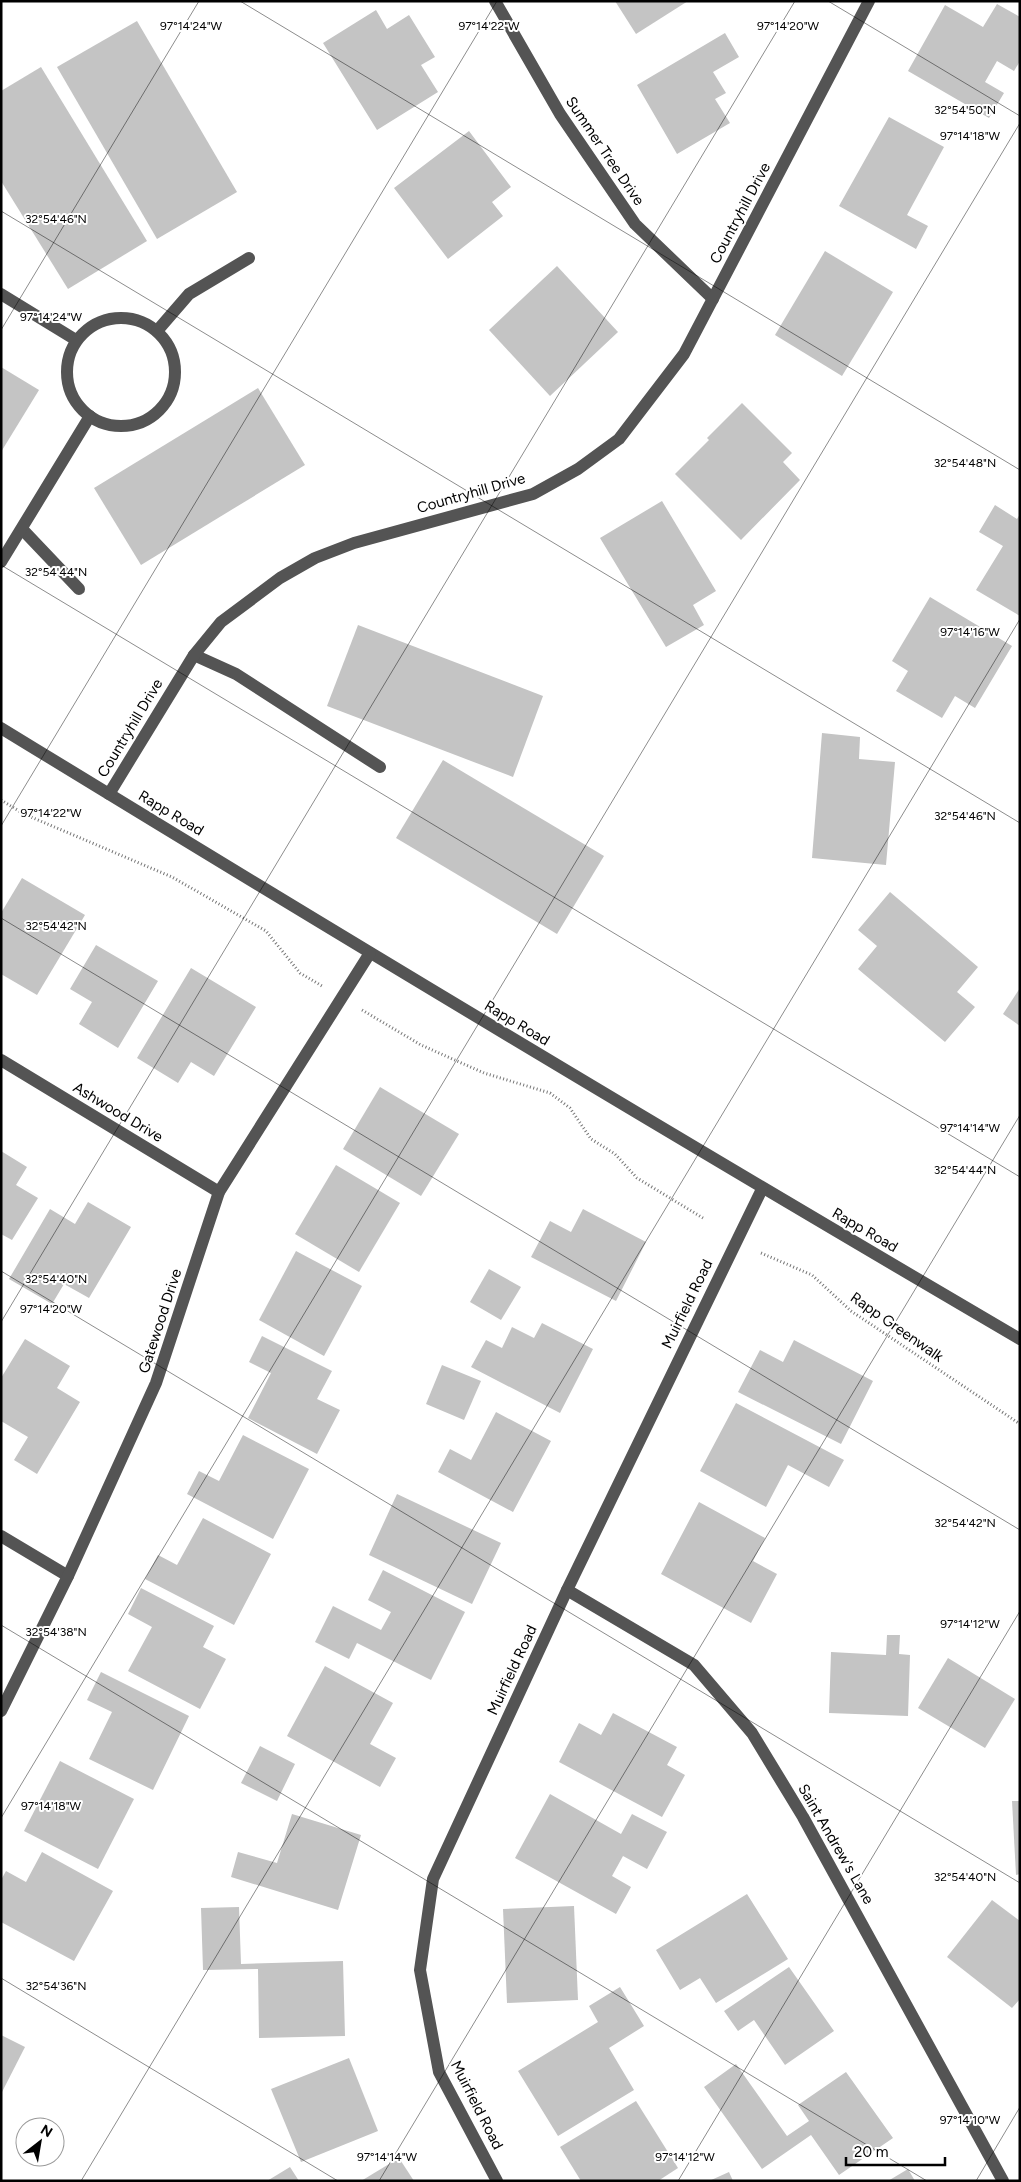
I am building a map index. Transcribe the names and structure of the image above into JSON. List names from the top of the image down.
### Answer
{
  "streets": {
    "street": [
      "Summer Tree Drive",
      "Countryhill Drive",
      "Rapp Road",
      "Ashwood Drive",
      "Muirfield Road",
      "Gatewood Drive",
      "Saint Andrew's Lane"
    ],
    "path": ["Rapp Greenwalk"]
  },
  "crossings": [
    ["Summer Tree Drive", "Countryhill Drive"],
    ["Countryhill Drive", "Rapp Road"],
    ["Rapp Road", "Muirfield Road"],
    ["Rapp Road", "Gatewood Drive"],
    ["Ashwood Drive", "Gatewood Drive"],
    ["Muirfield Road", "Saint Andrew's Lane"]
  ],
  "scale_bar": "20 m",
  "north": "top right",
  "coordinates": [
    "97°14'24\"W",
    "97°14'20\"W",
    "97°14'22\"W",
    "32°54'50\"N",
    "97°14'18\"W",
    "32°54'46\"N",
    "32°54'48\"N",
    "32°54'44\"N",
    "97°14'16\"W",
    "32°54'42\"N",
    "97°14'14\"W",
    "32°54'40\"N",
    "97°14'12\"W",
    "32°54'38\"N",
    "32°54'36\"N",
    "97°14'10\"W"
  ]
}
